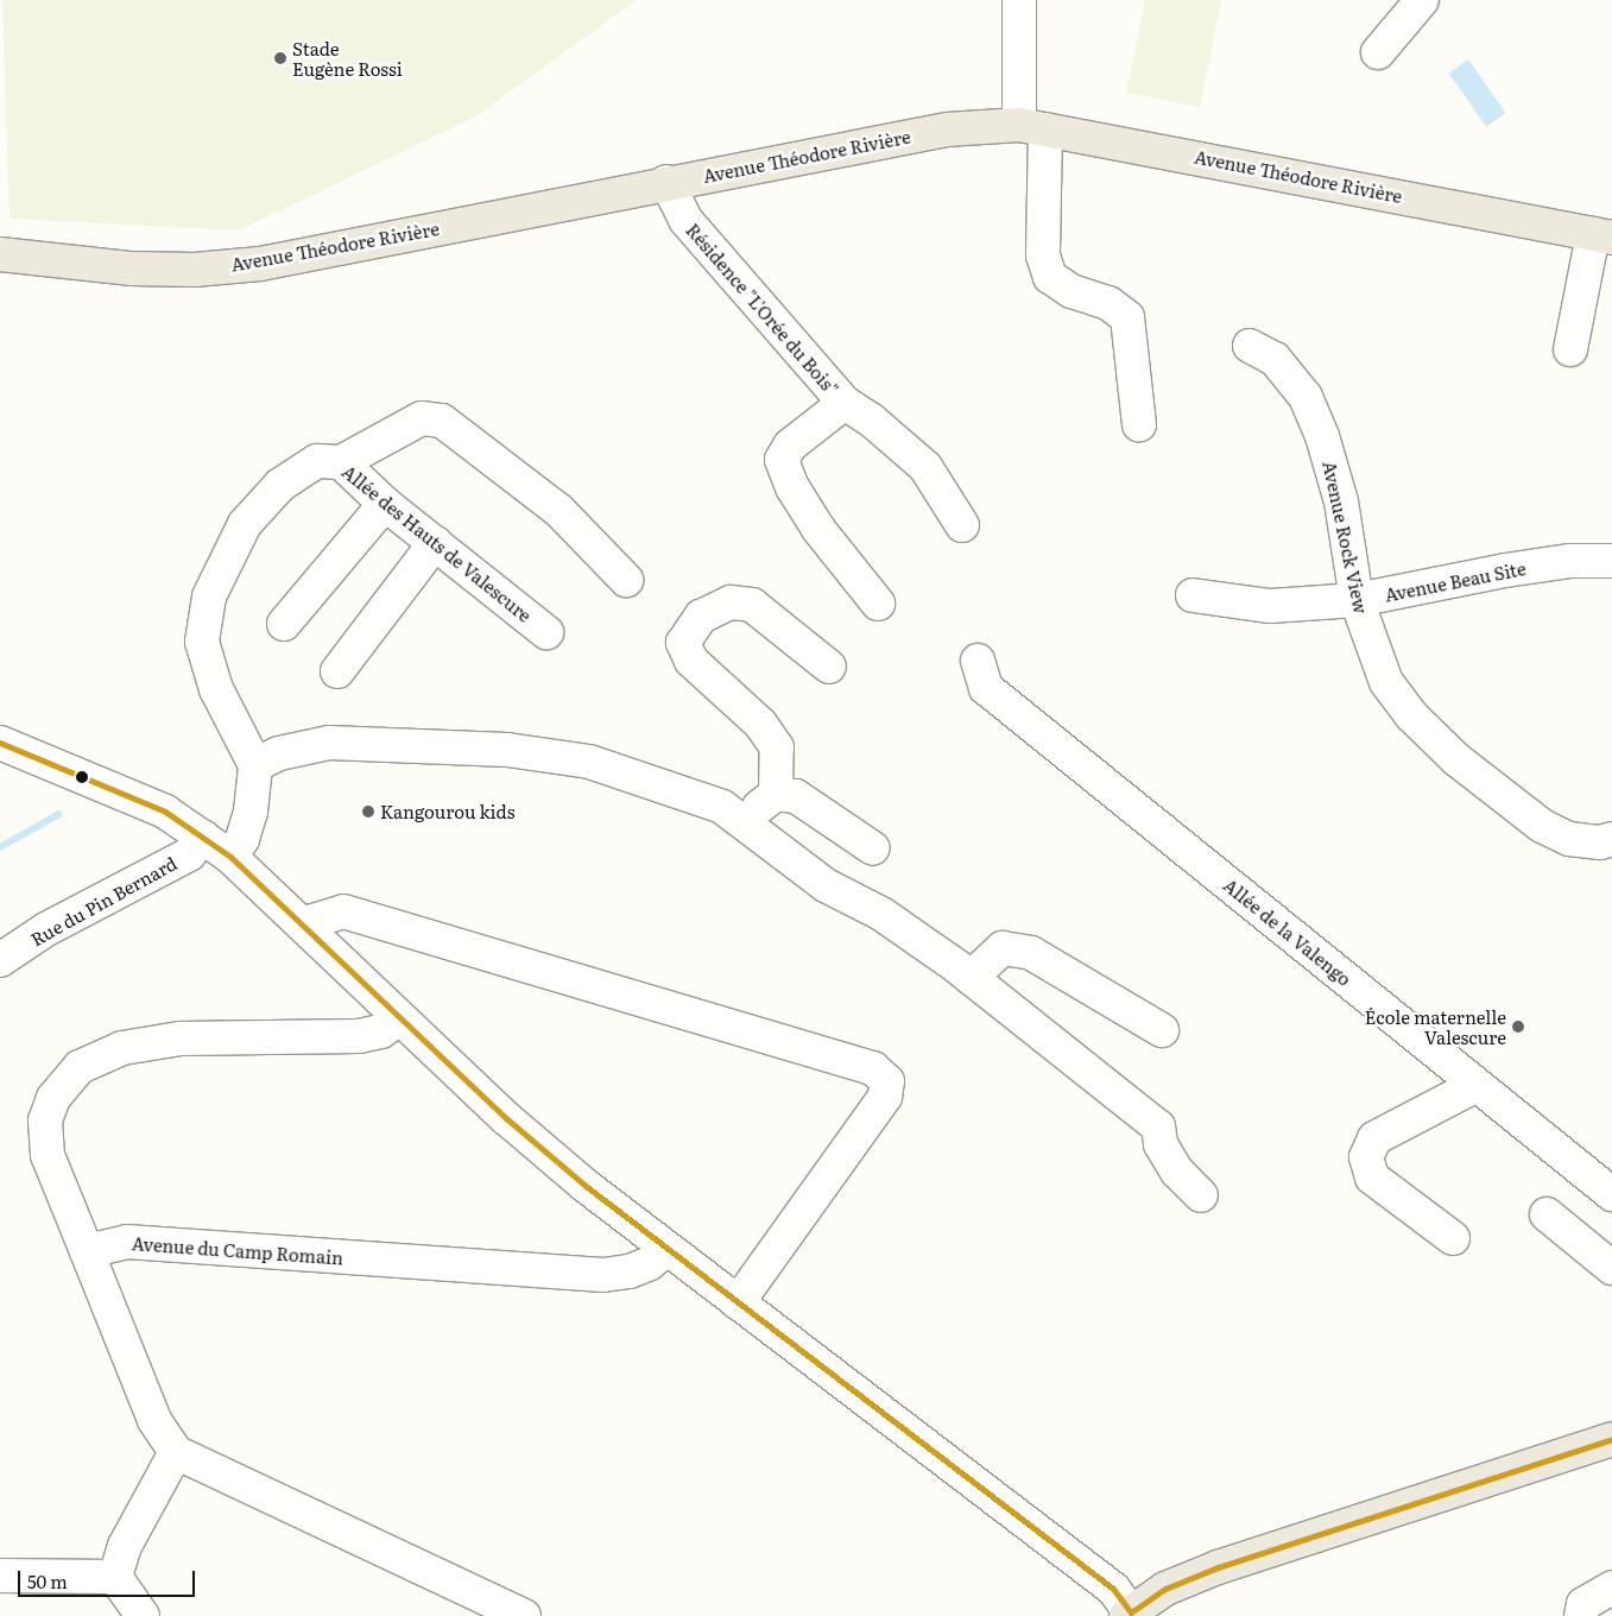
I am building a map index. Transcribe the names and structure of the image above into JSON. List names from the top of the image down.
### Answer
{
  "streets": {
    "main road": ["Avenue Théodore Rivière"],
    "street": [
      "Résidence \"L'Orée du Bois\"",
      "Avenue Rock View",
      "Allée des Hauts de Valescure",
      "Avenue Beau Site",
      "Rue du Pin Bernard",
      "Allée de la Valengo",
      "Avenue du Camp Romain"
    ]
  },
  "crossings": [
    ["Avenue Théodore Rivière", "Résidence \"L'Orée du Bois\""],
    ["Avenue Rock View", "Avenue Beau Site"]
  ],
  "places": ["Stade Eugène Rossi", "Kangourou kids", "École maternelle Valescure"],
  "scale_bar": "50 m"
}
